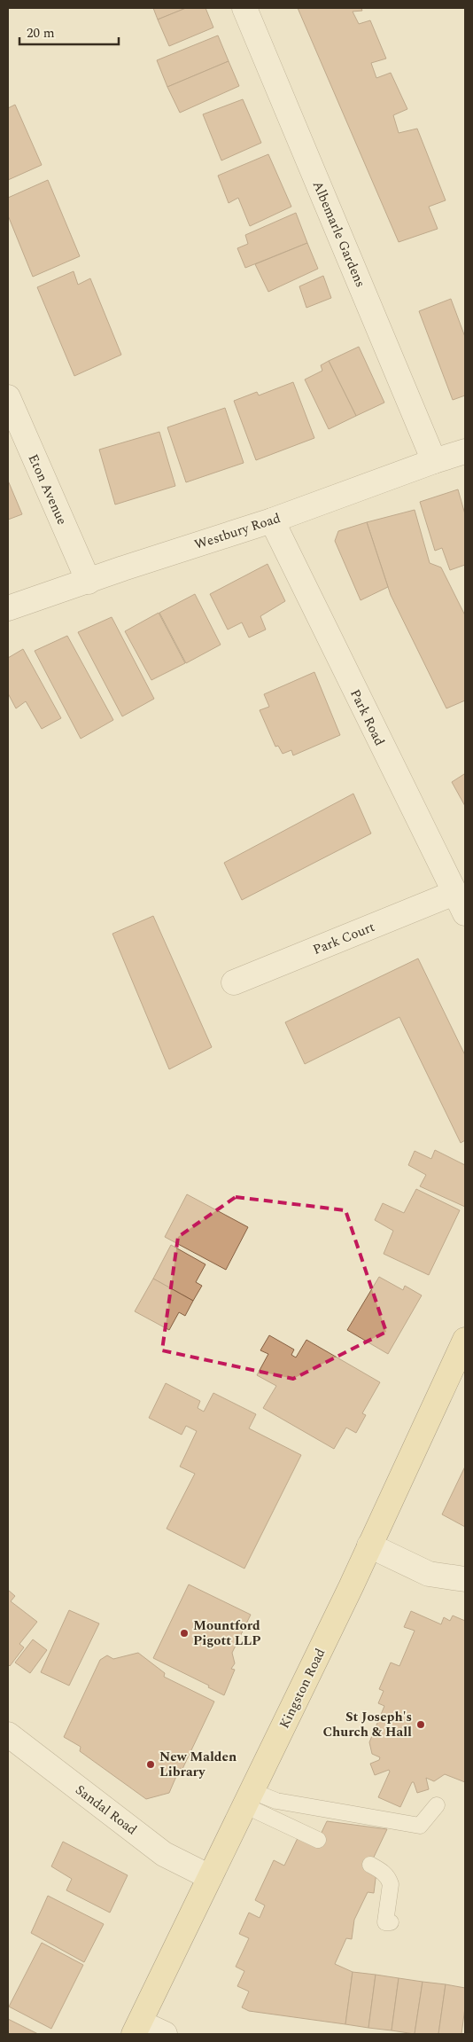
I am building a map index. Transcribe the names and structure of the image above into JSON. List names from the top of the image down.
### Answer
{
  "streets": {
    "main road": ["Kingston Road"],
    "street": [
      "Albemarle Gardens",
      "Eton Avenue",
      "Westbury Road",
      "Park Road",
      "Park Court",
      "Sandal Road"
    ]
  },
  "crossings": [
    ["Albemarle Gardens", "Westbury Road"],
    ["Eton Avenue", "Westbury Road"],
    ["Westbury Road", "Park Road"],
    ["Park Road", "Park Court"],
    ["Kingston Road", "Sandal Road"]
  ],
  "places": ["Mountford Pigott LLP", "St Joseph's Church & Hall", "New Malden Library"],
  "scale_bar": "20 m"
}
